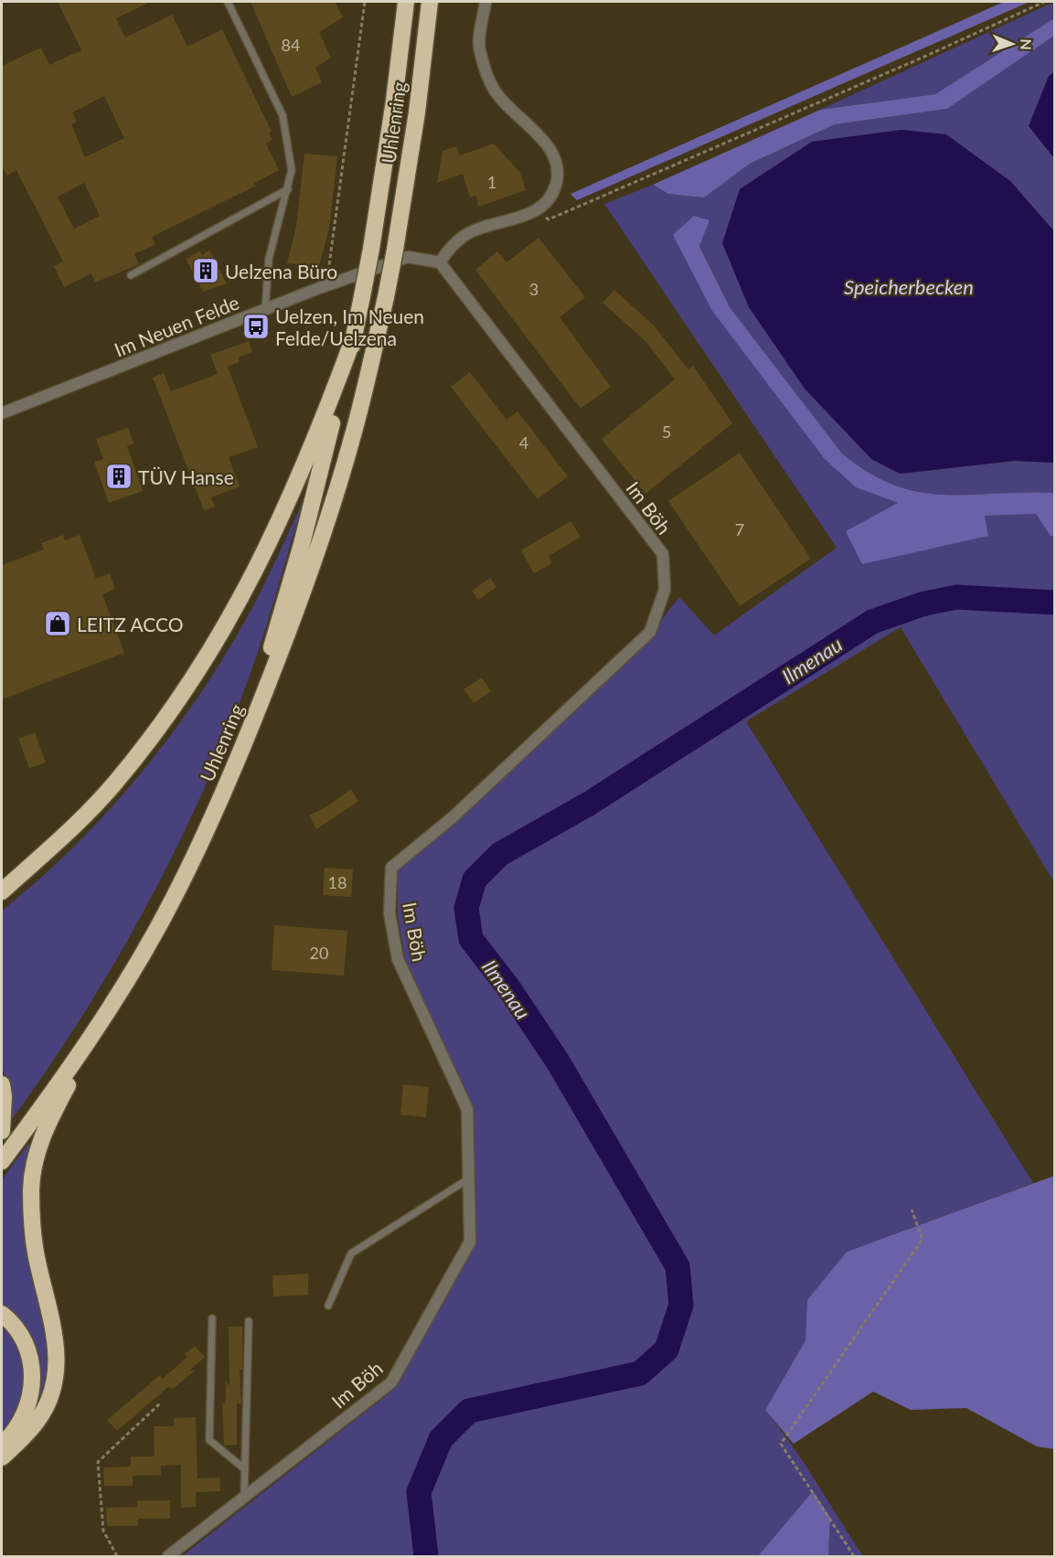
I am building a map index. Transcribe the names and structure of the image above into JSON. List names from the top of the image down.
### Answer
{
  "streets": {
    "highway": ["Uhlenring"],
    "street": ["Im Neuen Felde", "Im Böh"]
  },
  "crossings": [
    ["Im Neuen Felde", "Im Böh"]
  ],
  "water": ["Speicherbecken", "Ilmenau"],
  "places": {
    "building": ["Uelzena Büro", "TÜV Hanse"],
    "bus stop": ["Uelzen, Im Neuen Felde/Uelzena"],
    "shop": ["LEITZ ACCO"]
  },
  "house_numbers": [
    "84",
    "1",
    "3",
    "5",
    "4",
    "7",
    "18",
    "20"
  ],
  "north": "right"
}
